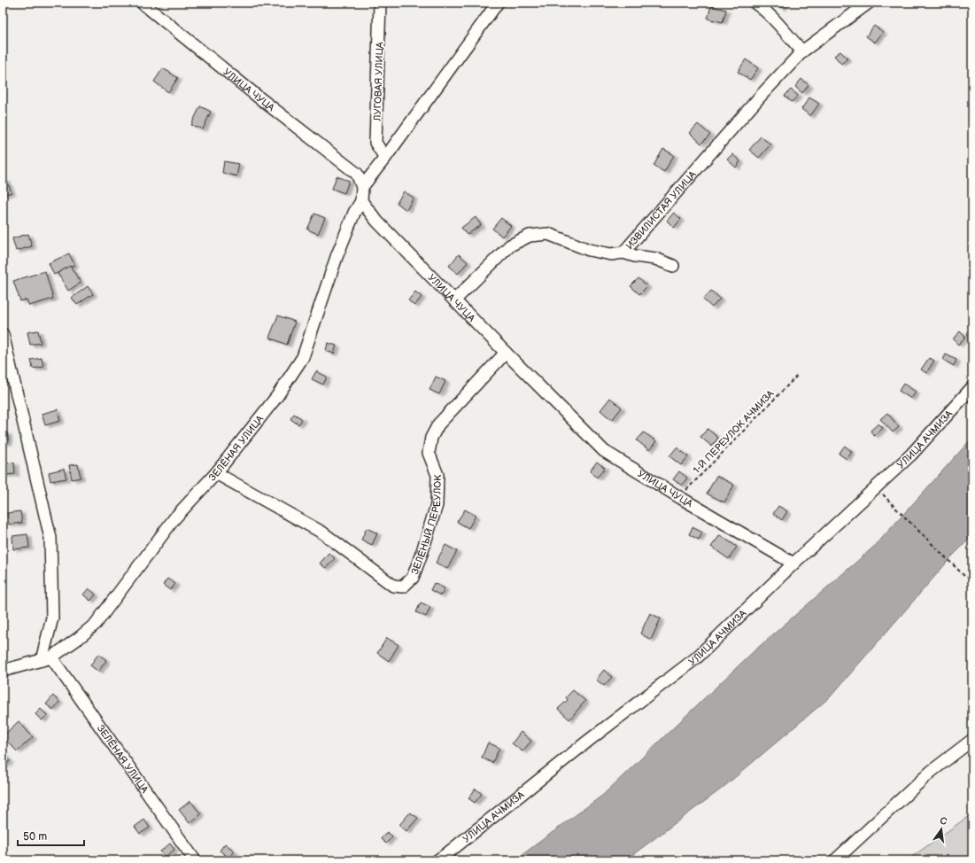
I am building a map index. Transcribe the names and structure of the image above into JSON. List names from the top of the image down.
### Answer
{
  "streets": {
    "street": [
      "ЛУГОВАЯ УЛИЦА",
      "УЛИЦА ЧУЦА",
      "ИЗВИЛИСТАЯ УЛИЦА",
      "УЛИЦА АЧМИЗА",
      "ЗЕЛЁНАЯ УЛИЦА",
      "ЗЕЛЁНЫЙ ПЕРЕУЛОК"
    ],
    "path": ["1-Й ПЕРЕУЛОК АЧМИЗА"]
  },
  "crossings": [
    ["УЛИЦА ЧУЦА", "ИЗВИЛИСТАЯ УЛИЦА"],
    ["УЛИЦА ЧУЦА", "1-Й ПЕРЕУЛОК АЧМИЗА"],
    ["УЛИЦА ЧУЦА", "УЛИЦА АЧМИЗА"],
    ["УЛИЦА ЧУЦА", "ЗЕЛЁНАЯ УЛИЦА"],
    ["УЛИЦА ЧУЦА", "ЗЕЛЁНЫЙ ПЕРЕУЛОК"],
    ["ЗЕЛЁНАЯ УЛИЦА", "ЗЕЛЁНЫЙ ПЕРЕУЛОК"]
  ],
  "scale_bar": "50 m",
  "north": "top"
}
